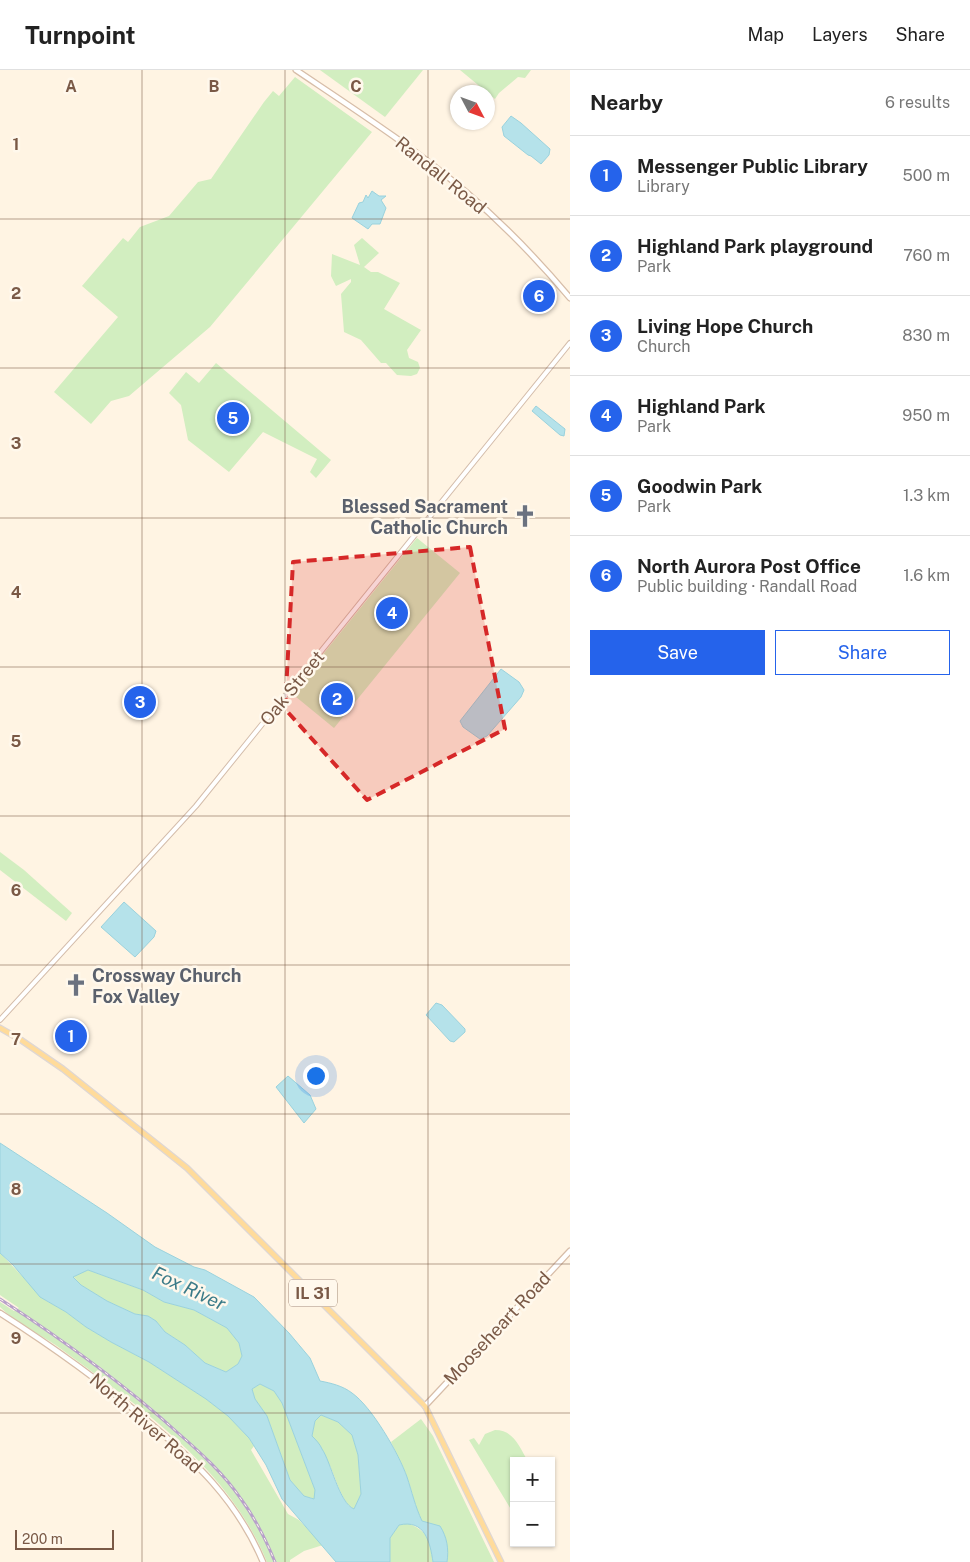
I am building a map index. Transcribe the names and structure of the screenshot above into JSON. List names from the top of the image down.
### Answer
{
  "streets": {
    "main road": [
      "Randall Road",
      "IL 31",
      "Mooseheart Road",
      "North River Road"
    ],
    "street": ["Oak Street"]
  },
  "crossings": [
    ["IL 31", "Mooseheart Road"]
  ],
  "water": ["Fox River"],
  "places": {
    "church": ["Blessed Sacrament Catholic Church", "Crossway Church Fox Valley"]
  },
  "scale_bar": "200 m",
  "north": "bottom right",
  "page": {
    "header": "Turnpoint",
    "nav": ["Map", "Layers", "Share"],
    "heading": ["Nearby", "6 results"],
    "list": [
      {
        "mark": "1",
        "name": "Messenger Public Library",
        "note": "Library",
        "value": "500 m"
      },
      {
        "mark": "2",
        "name": "Highland Park playground",
        "note": "Park",
        "value": "760 m"
      },
      {
        "mark": "3",
        "name": "Living Hope Church",
        "note": "Church",
        "value": "830 m"
      },
      {
        "mark": "4",
        "name": "Highland Park",
        "note": "Park",
        "value": "950 m"
      },
      {
        "mark": "5",
        "name": "Goodwin Park",
        "note": "Park",
        "value": "1.3 km"
      },
      {
        "mark": "6",
        "name": "North Aurora Post Office",
        "note": "Public building · Randall Road",
        "value": "1.6 km"
      }
    ],
    "pins": [
      "6",
      "5",
      "4",
      "2",
      "3",
      "1"
    ],
    "buttons": ["Save", "Share"],
    "map_buttons": ["+", "−"],
    "scale": "200 m"
  },
  "grid": {
    "columns": ["A", "B", "C"],
    "rows": [
      "1",
      "2",
      "3",
      "4",
      "5",
      "6",
      "7",
      "8",
      "9"
    ]
  }
}
